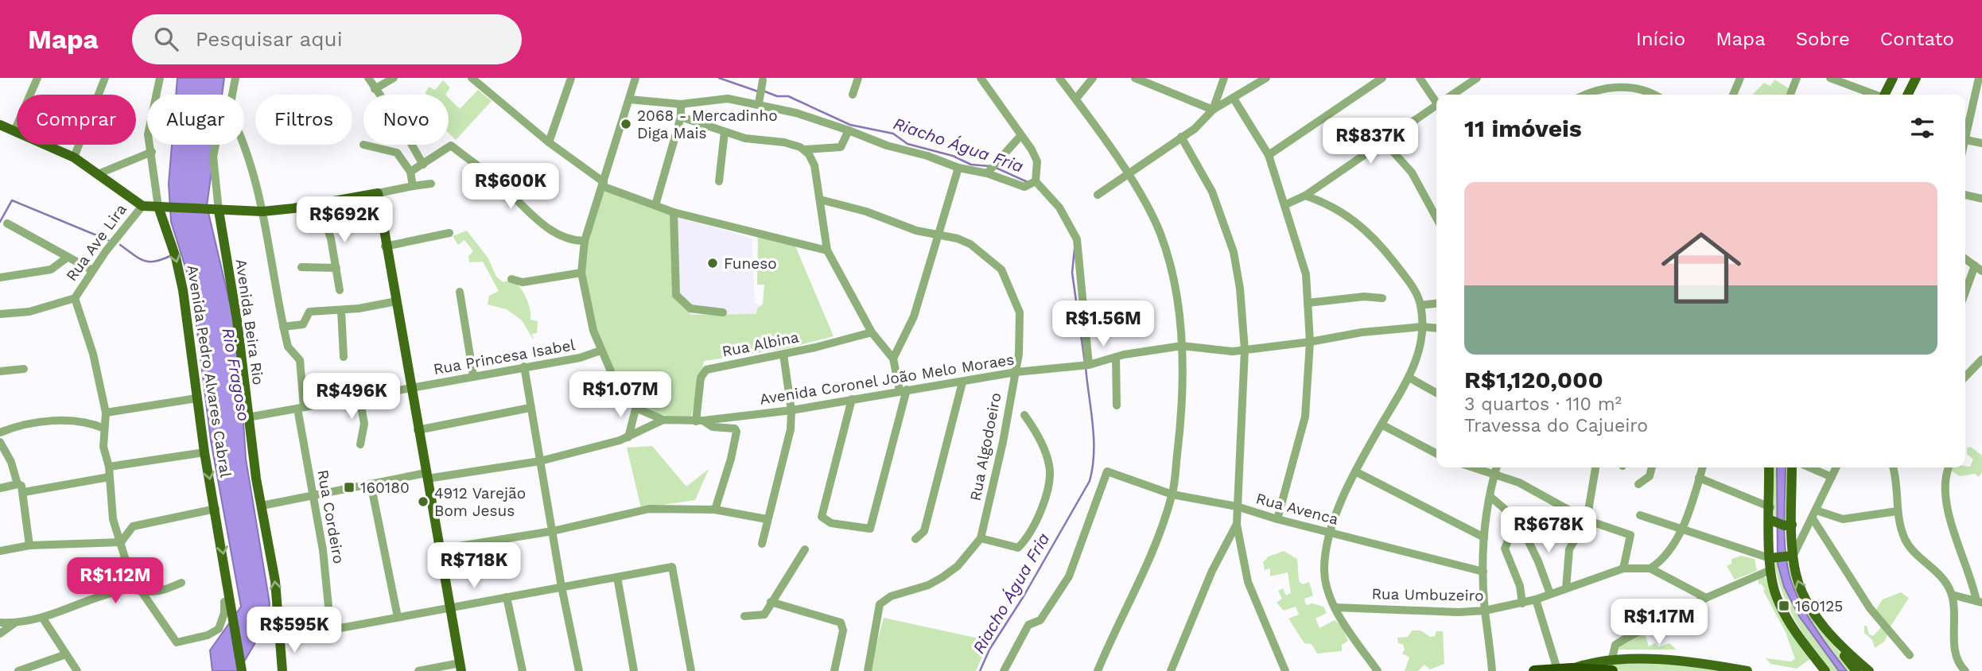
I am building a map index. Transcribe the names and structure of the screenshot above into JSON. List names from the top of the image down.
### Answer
{
  "streets": {
    "main road": ["Rua Ave Lira", "Avenida Beira Rio", "Avenida Pedro Alvares Cabral"],
    "street": [
      "Rua Albina",
      "Rua Princesa Isabel",
      "Avenida Coronel João Melo Moraes",
      "Rua Algodoeiro",
      "Rua Avenca",
      "Rua Cordeiro",
      "Rua Umbuzeiro"
    ]
  },
  "crossings": [
    ["Rua Ave Lira", "Avenida Beira Rio"],
    ["Rua Ave Lira", "Avenida Pedro Alvares Cabral"],
    ["Rua Ave Lira", "Rua Cordeiro"],
    ["Avenida Beira Rio", "Rua Princesa Isabel"],
    ["Avenida Beira Rio", "Avenida Coronel João Melo Moraes"],
    ["Rua Albina", "Avenida Coronel João Melo Moraes"],
    ["Rua Princesa Isabel", "Rua Cordeiro"],
    ["Avenida Coronel João Melo Moraes", "Rua Algodoeiro"],
    ["Avenida Coronel João Melo Moraes", "Rua Cordeiro"]
  ],
  "one_way": ["Avenida Pedro Alvares Cabral"],
  "water": ["Riacho Água Fria", "Rio Fragoso"],
  "places": {
    "other": ["2068 - Mercadinho Diga Mais", "Funeso", "4912 Varejão Bom Jesus"],
    "transit": ["160180", "160125"]
  },
  "page": {
    "header": "Mapa",
    "search": "Pesquisar aqui",
    "nav": [
      "Início",
      "Mapa",
      "Sobre",
      "Contato"
    ],
    "chip": [
      "Comprar",
      "Alugar",
      "Filtros",
      "Novo"
    ],
    "heading": "11 imóveis",
    "price": [
      "R$837K",
      "R$600K",
      "R$692K",
      "R$1.56M",
      "R$1.07M",
      "R$496K",
      "R$678K",
      "R$718K",
      "R$1.12M",
      "R$1.17M",
      "R$595K"
    ],
    "list": [
      {
        "name": "R$1,120,000",
        "note": "3 quartos · 110 m² · Travessa do Cajueiro"
      }
    ]
  }
}
